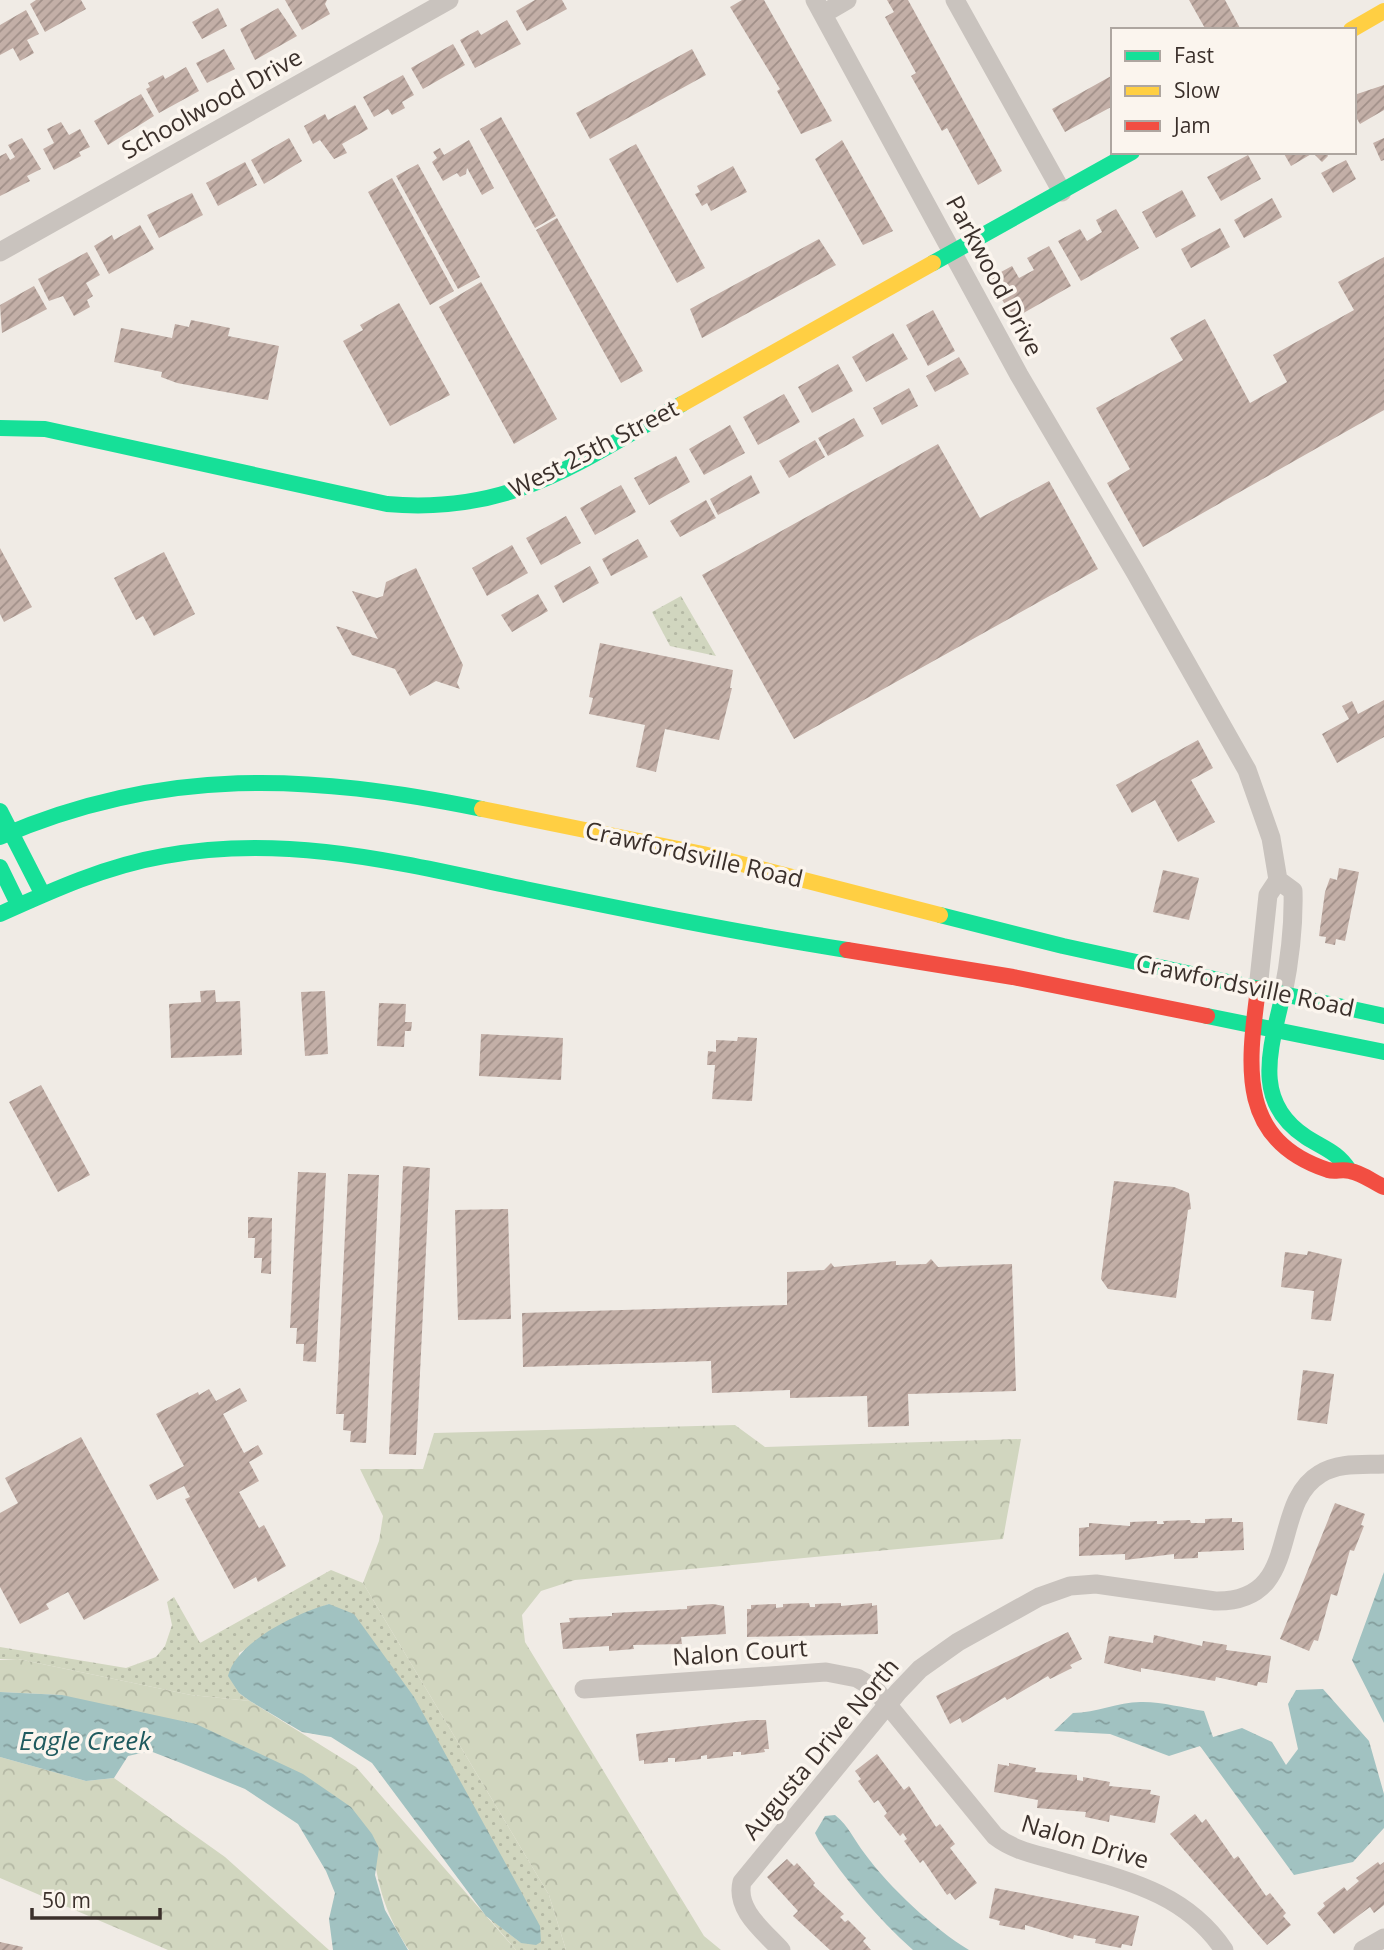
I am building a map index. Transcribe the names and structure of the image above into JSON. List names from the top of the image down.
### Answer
{
  "streets": {
    "main road": ["West 25th Street", "Crawfordsville Road"],
    "street": [
      "Schoolwood Drive",
      "Parkwood Drive",
      "Nalon Court",
      "Augusta Drive North",
      "Nalon Drive"
    ]
  },
  "crossings": [
    ["Parkwood Drive", "West 25th Street"],
    ["Nalon Court", "Augusta Drive North"],
    ["Nalon Court", "Nalon Drive"],
    ["Augusta Drive North", "Nalon Drive"]
  ],
  "water": ["Eagle Creek"],
  "legend": ["Fast", "Slow", "Jam"],
  "scale_bar": "50 m"
}
